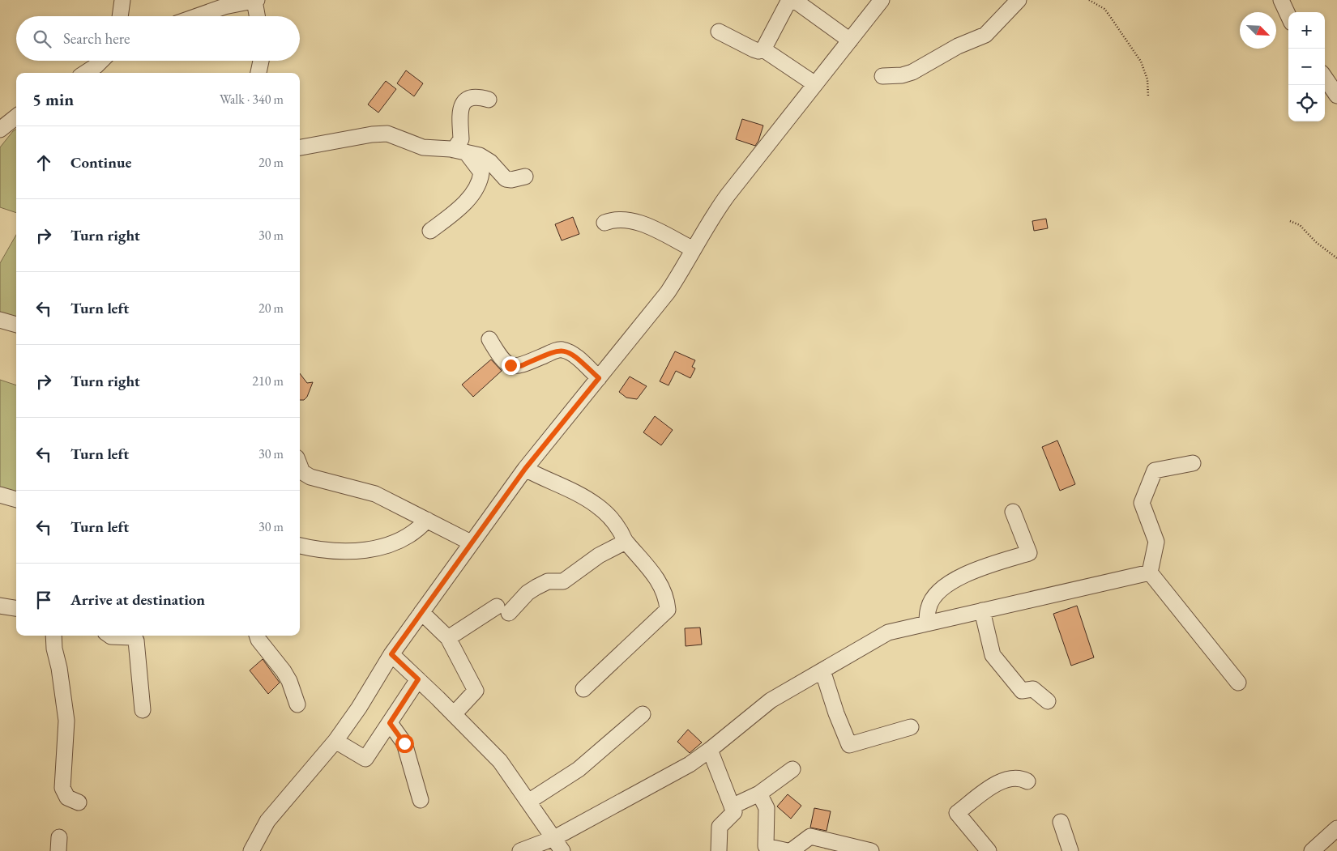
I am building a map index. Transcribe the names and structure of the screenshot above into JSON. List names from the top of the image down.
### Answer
{
  "north": "bottom right",
  "page": {
    "map_buttons": ["+", "−"],
    "search": "Search here",
    "heading": ["5 min", "Walk · 340 m"],
    "list": [
      ["Continue", "20 m"],
      ["Turn right", "30 m"],
      ["Turn left", "20 m"],
      ["Turn right", "210 m"],
      ["Turn left", "30 m"],
      ["Turn left", "30 m"],
      "Arrive at destination"
    ]
  }
}
